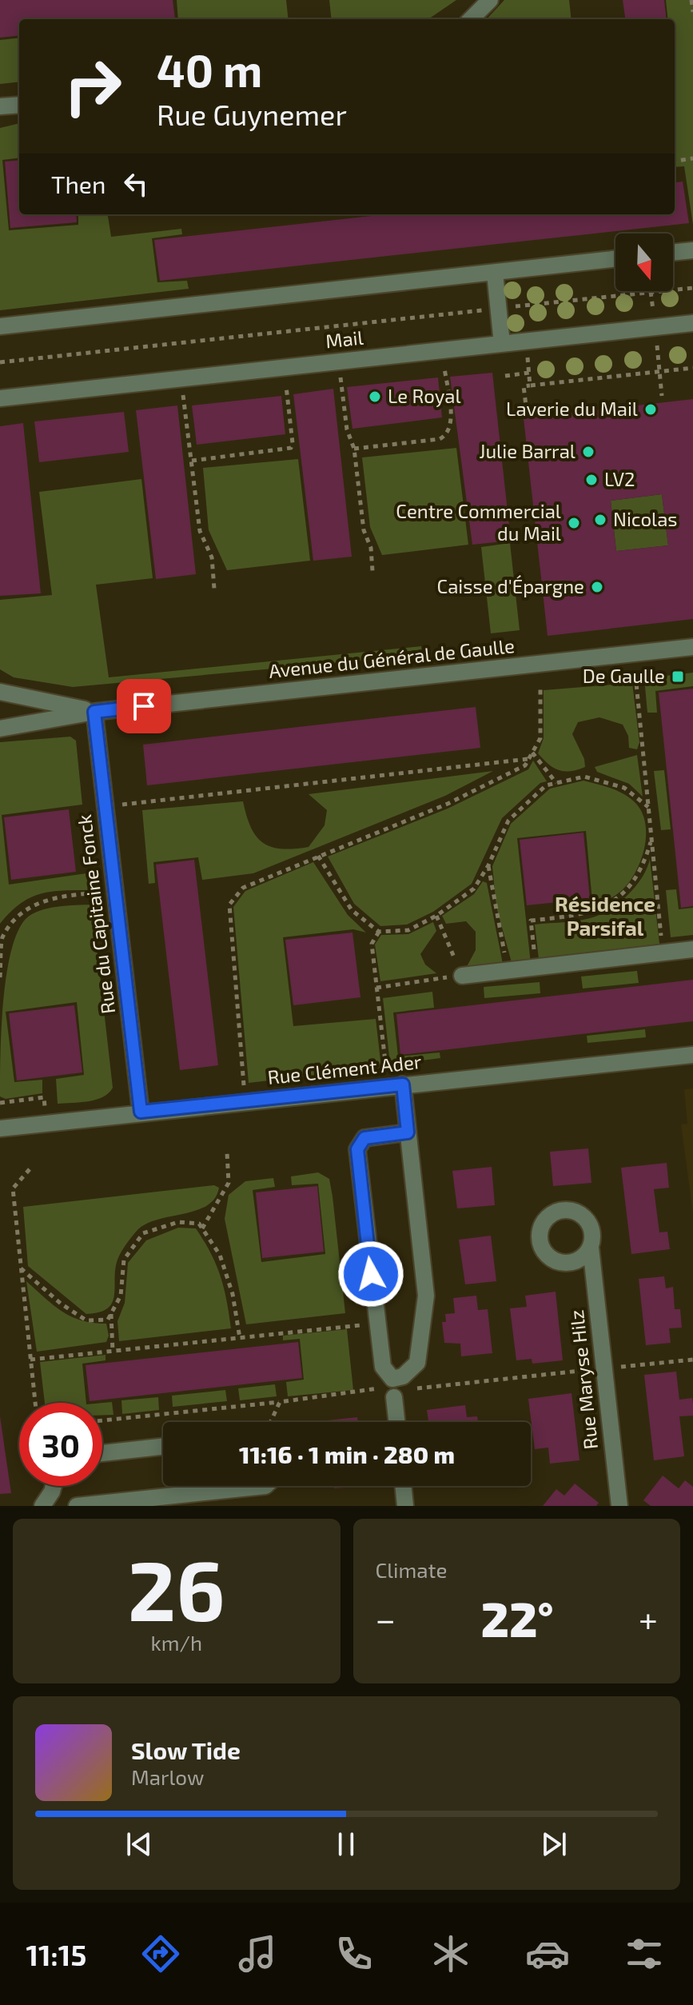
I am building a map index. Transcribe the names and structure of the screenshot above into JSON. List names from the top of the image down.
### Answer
{
  "streets": {
    "street": [
      "Mail",
      "Avenue du Général de Gaulle",
      "Rue du Capitaine Fonck",
      "Rue Clément Ader",
      "Rue Maryse Hilz"
    ]
  },
  "crossings": [
    ["Avenue du Général de Gaulle", "Rue du Capitaine Fonck"],
    ["Rue du Capitaine Fonck", "Rue Clément Ader"]
  ],
  "districts": ["Résidence Parsifal"],
  "places": {
    "other": [
      "Le Royal",
      "Laverie du Mail",
      "Julie Barral",
      "LV2",
      "Nicolas",
      "Centre Commercial du Mail",
      "Caisse d'Épargne"
    ],
    "transit": ["De Gaulle"]
  },
  "north": "bottom",
  "page": {
    "turn": ["40 m", "Rue Guynemer"],
    "then": "Then",
    "limit": "30",
    "trip": "11:16 · 1 min · 280 m",
    "tile": [
      ["26", "km/h"],
      "Climate"
    ],
    "heat": ["−", "22°", "+"],
    "song": ["Slow Tide", "Marlow"],
    "tabs": "11:15"
  }
}
